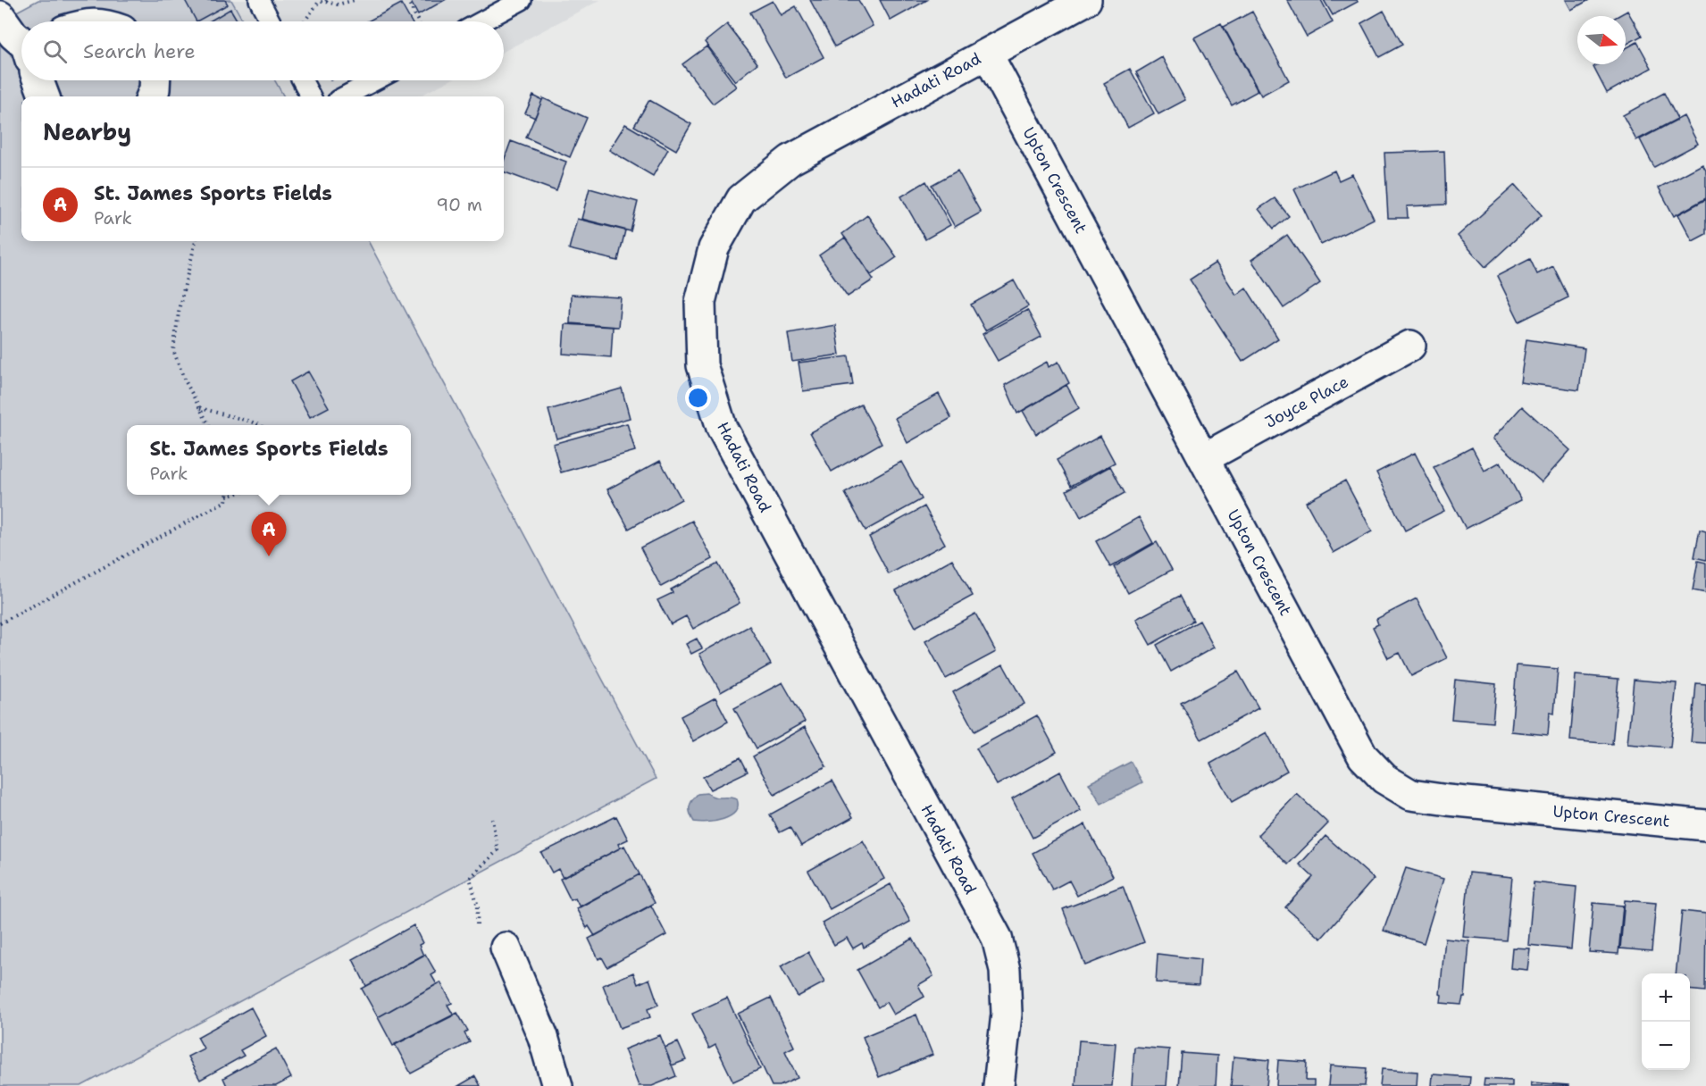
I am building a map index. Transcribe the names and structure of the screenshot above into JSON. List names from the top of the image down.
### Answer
{
  "streets": {
    "street": ["Hadati Road", "Upton Crescent", "Joyce Place"]
  },
  "crossings": [
    ["Hadati Road", "Upton Crescent"],
    ["Upton Crescent", "Joyce Place"]
  ],
  "north": "right",
  "page": {
    "search": "Search here",
    "heading": "Nearby",
    "list": [
      {
        "mark": "A",
        "name": "St. James Sports Fields",
        "note": "Park",
        "value": "90 m"
      }
    ],
    "popup": ["St. James Sports Fields", "Park"],
    "pins": "A",
    "map_buttons": ["+", "−"]
  }
}
